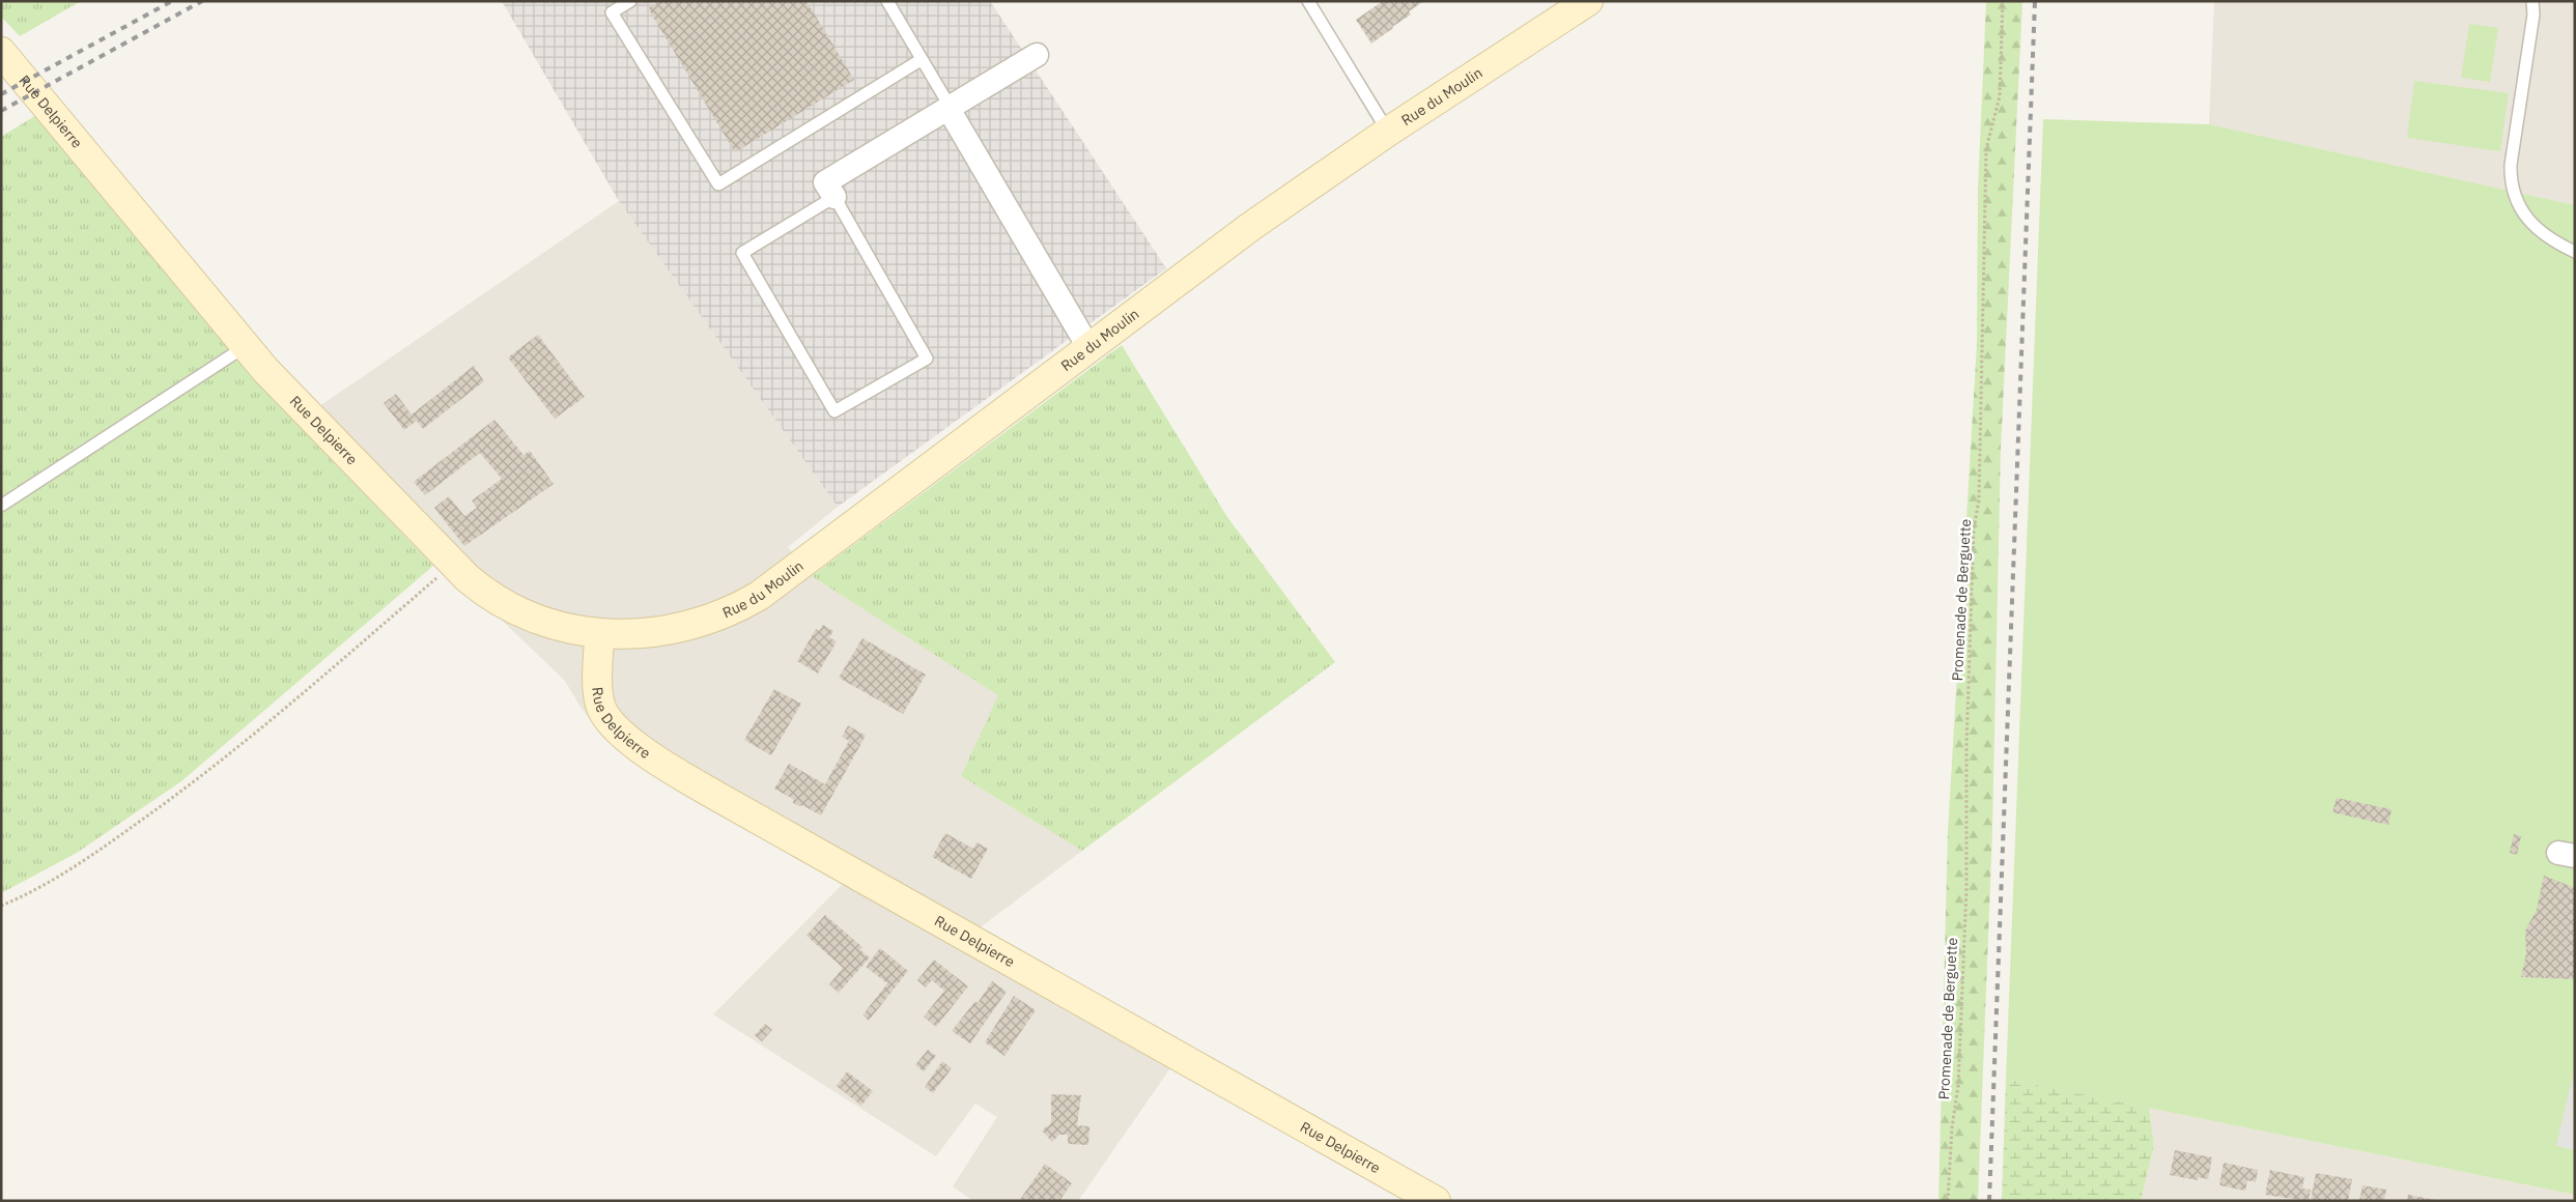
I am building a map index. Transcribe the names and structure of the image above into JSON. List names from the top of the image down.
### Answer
{
  "streets": {
    "street": ["Rue du Moulin", "Rue Delpierre"],
    "path": ["Promenade de Berguette"]
  },
  "crossings": [
    ["Rue du Moulin", "Rue Delpierre"]
  ]
}
